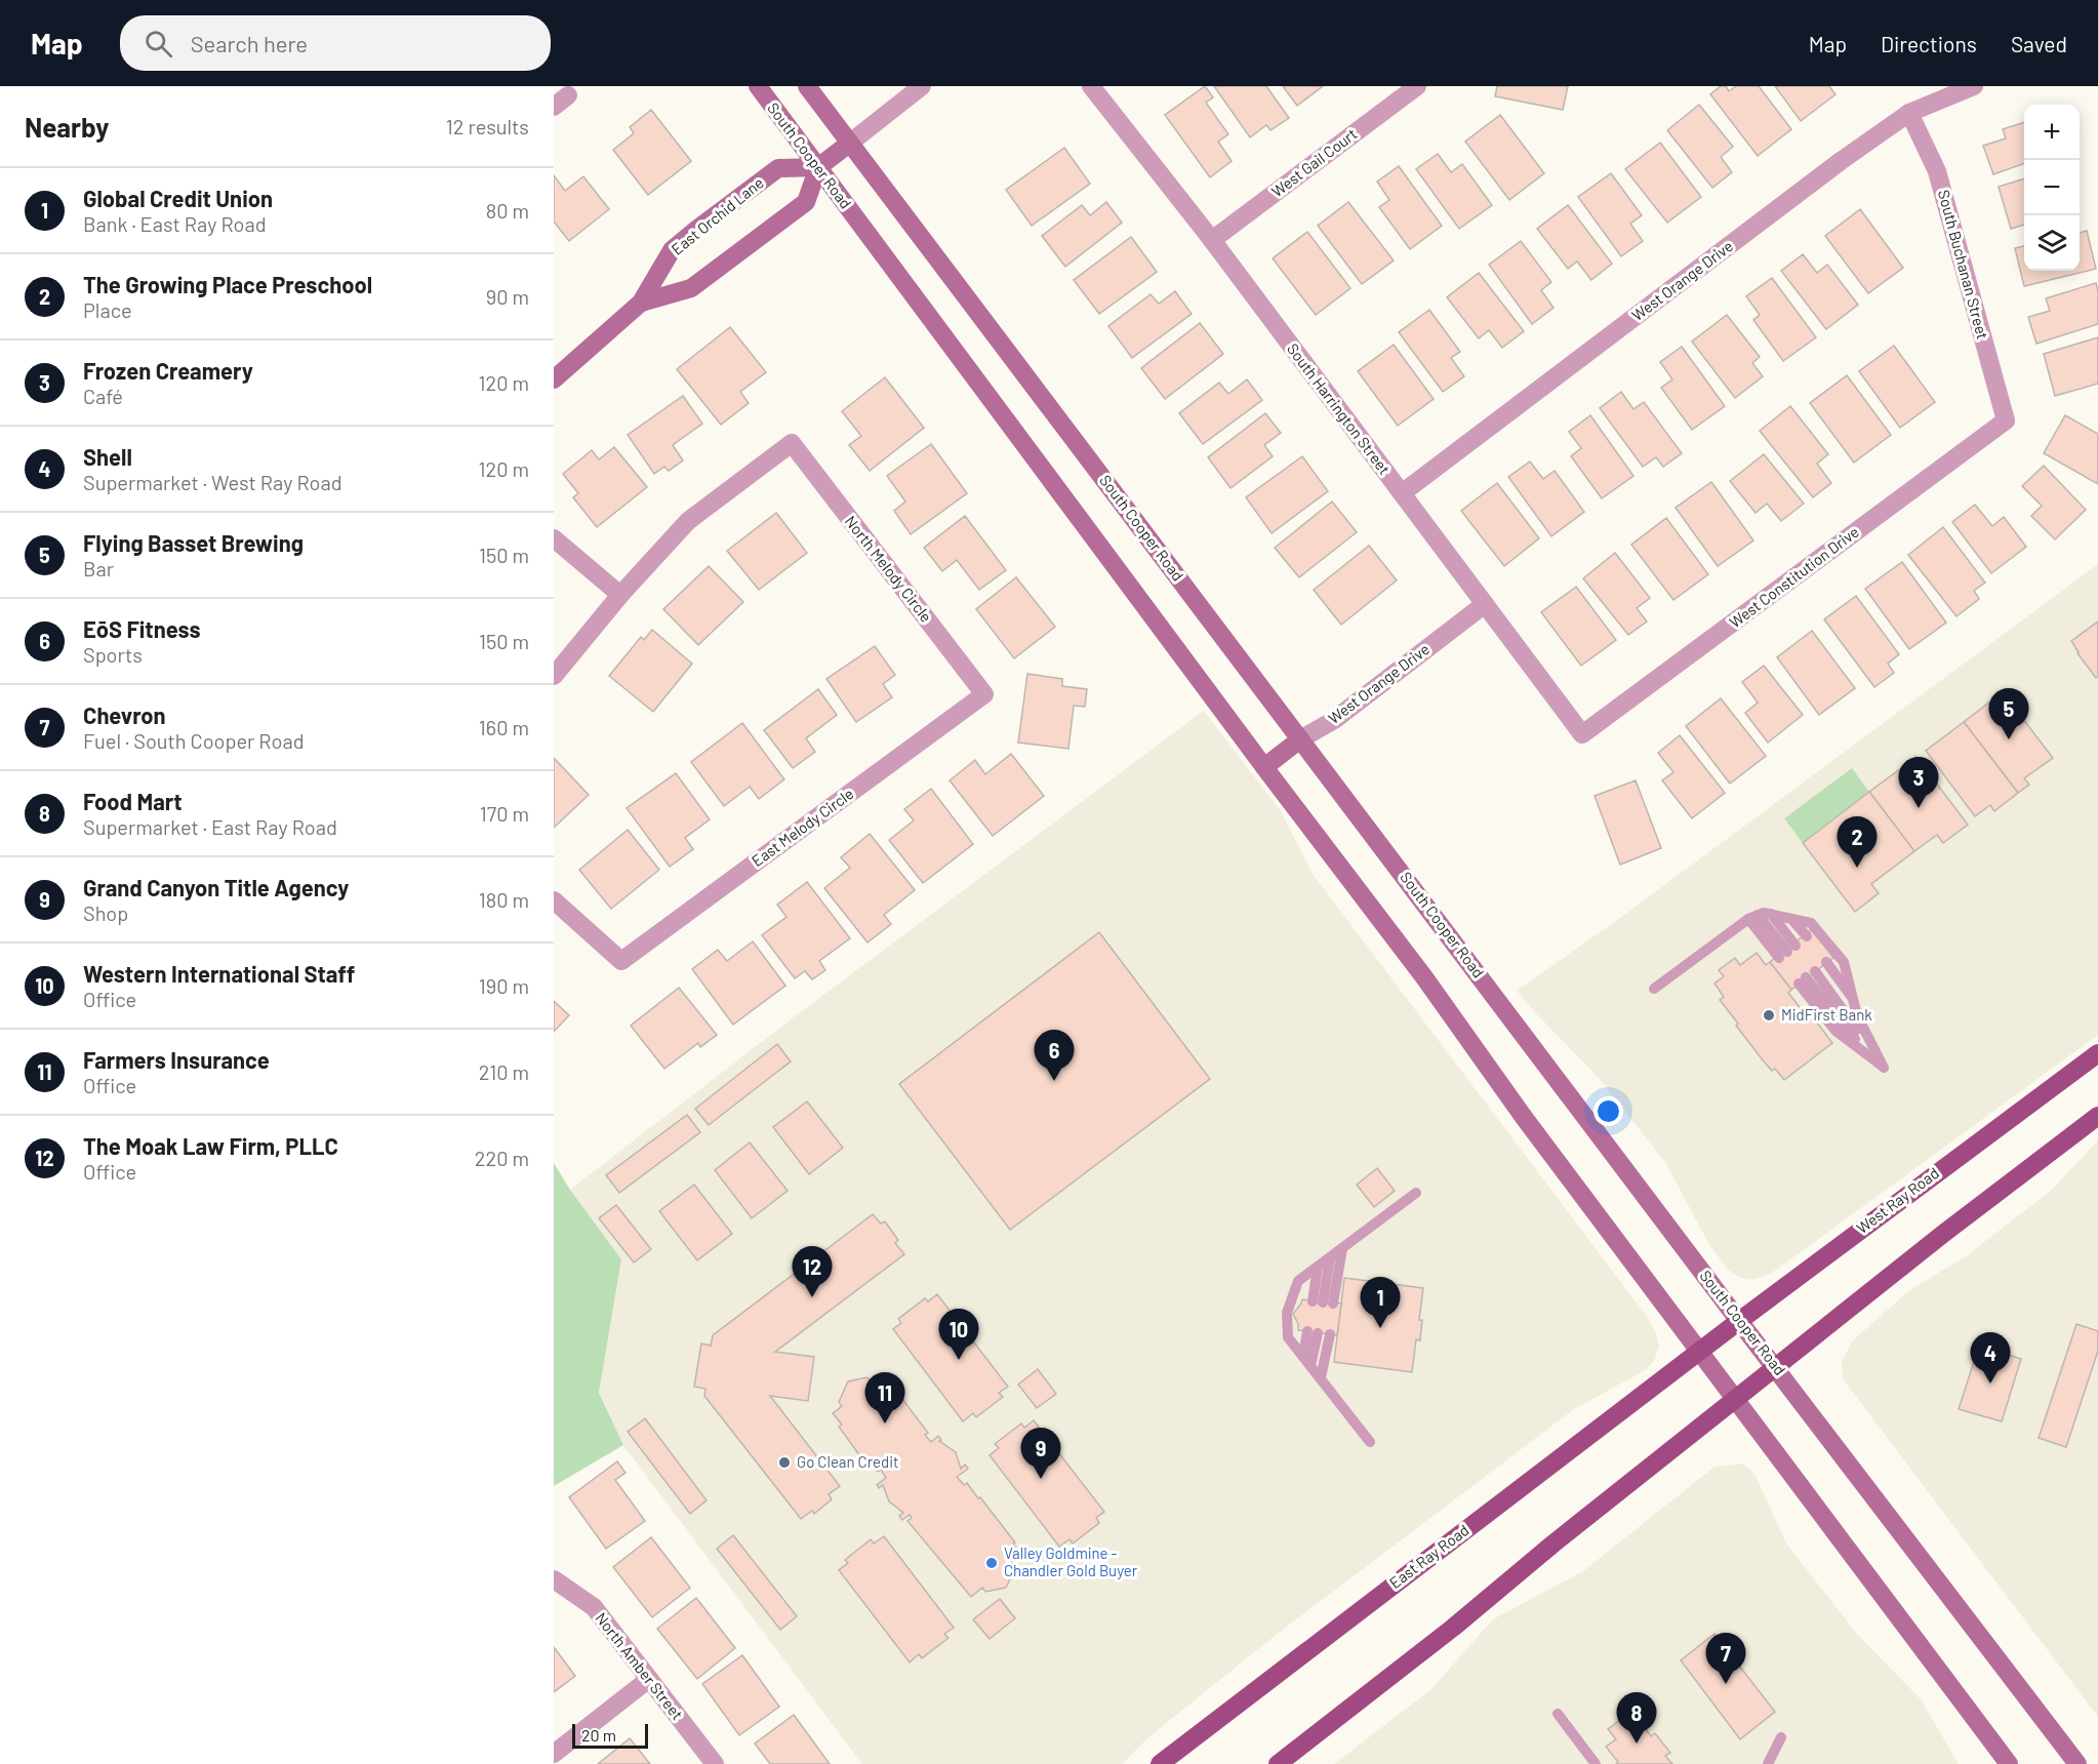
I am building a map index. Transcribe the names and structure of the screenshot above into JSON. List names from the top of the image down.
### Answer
{
  "streets": {
    "main road": [
      "South Cooper Road",
      "East Orchid Lane",
      "West Ray Road",
      "East Ray Road"
    ],
    "street": [
      "West Gail Court",
      "South Buchanan Street",
      "West Orange Drive",
      "South Harrington Street",
      "North Melody Circle",
      "West Constitution Drive",
      "East Melody Circle",
      "North Amber Street"
    ]
  },
  "crossings": [
    ["South Cooper Road", "East Orchid Lane"],
    ["South Cooper Road", "West Orange Drive"],
    ["South Cooper Road", "West Ray Road"],
    ["South Cooper Road", "East Ray Road"],
    ["West Gail Court", "South Harrington Street"],
    ["South Buchanan Street", "West Orange Drive"],
    ["South Buchanan Street", "West Constitution Drive"],
    ["West Orange Drive", "South Harrington Street"],
    ["South Harrington Street", "West Constitution Drive"],
    ["North Melody Circle", "East Melody Circle"],
    ["West Ray Road", "East Ray Road"]
  ],
  "places": ["MidFirst Bank", "Go Clean Credit", "Valley Goldmine - Chandler Gold Buyer"],
  "scale_bar": "20 m",
  "page": {
    "header": "Map",
    "search": "Search here",
    "nav": ["Map", "Directions", "Saved"],
    "heading": ["Nearby", "12 results"],
    "map_buttons": ["+", "−"],
    "list": [
      {
        "mark": "1",
        "name": "Global Credit Union",
        "note": "Bank · East Ray Road",
        "value": "80 m"
      },
      {
        "mark": "2",
        "name": "The Growing Place Preschool",
        "note": "Place",
        "value": "90 m"
      },
      {
        "mark": "3",
        "name": "Frozen Creamery",
        "note": "Café",
        "value": "120 m"
      },
      {
        "mark": "4",
        "name": "Shell",
        "note": "Supermarket · West Ray Road",
        "value": "120 m"
      },
      {
        "mark": "5",
        "name": "Flying Basset Brewing",
        "note": "Bar",
        "value": "150 m"
      },
      {
        "mark": "6",
        "name": "EōS Fitness",
        "note": "Sports",
        "value": "150 m"
      },
      {
        "mark": "7",
        "name": "Chevron",
        "note": "Fuel · South Cooper Road",
        "value": "160 m"
      },
      {
        "mark": "8",
        "name": "Food Mart",
        "note": "Supermarket · East Ray Road",
        "value": "170 m"
      },
      {
        "mark": "9",
        "name": "Grand Canyon Title Agency",
        "note": "Shop",
        "value": "180 m"
      },
      {
        "mark": "10",
        "name": "Western International Staff",
        "note": "Office",
        "value": "190 m"
      },
      {
        "mark": "11",
        "name": "Farmers Insurance",
        "note": "Office",
        "value": "210 m"
      },
      {
        "mark": "12",
        "name": "The Moak Law Firm, PLLC",
        "note": "Office",
        "value": "220 m"
      }
    ],
    "pins": [
      "5",
      "3",
      "2",
      "6",
      "12",
      "1",
      "10",
      "4",
      "11",
      "9",
      "7",
      "8"
    ],
    "scale": "20 m"
  }
}
